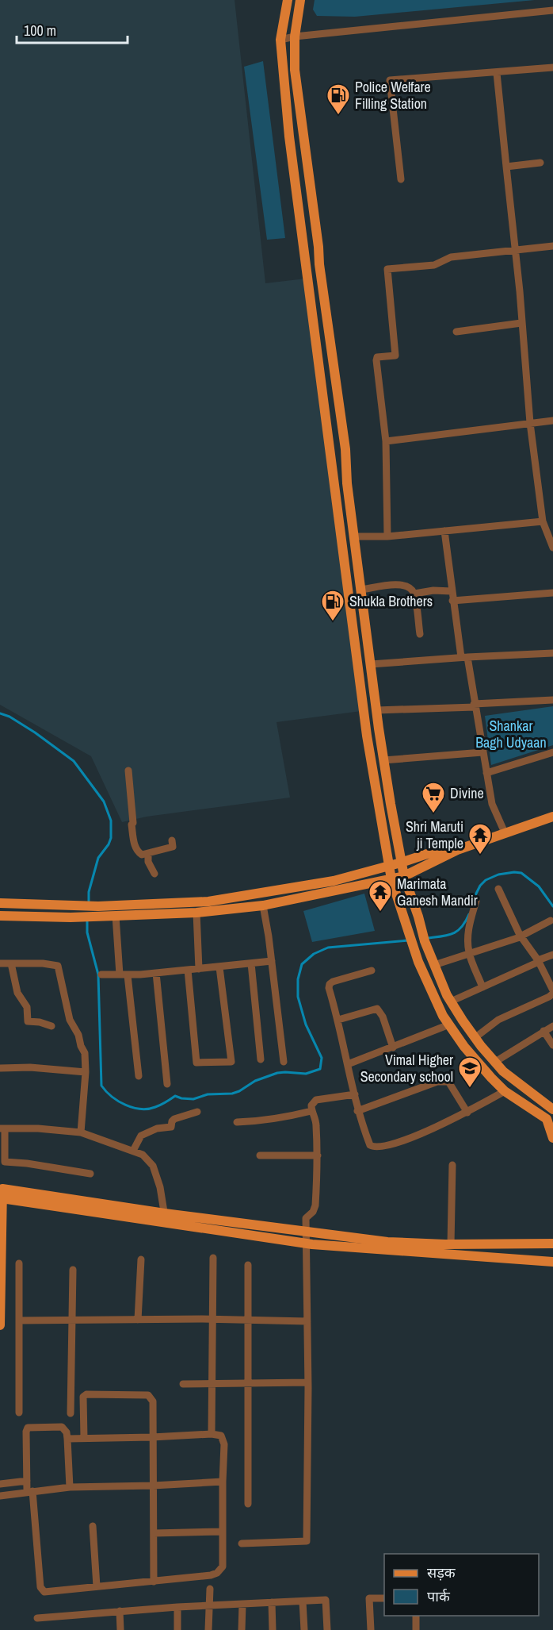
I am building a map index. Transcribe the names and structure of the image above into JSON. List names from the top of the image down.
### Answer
{
  "parks": ["Shankar Bagh Udyaan"],
  "places": {
    "fuel station": ["Police Welfare Filling Station", "Shukla Brothers"],
    "supermarket": ["Divine"],
    "temple": ["Shri Maruti ji Temple", "Marimata Ganesh Mandir"],
    "school or university": ["Vimal Higher Secondary school"]
  },
  "legend": ["सड़क", "पार्क"],
  "scale_bar": "100 m"
}
